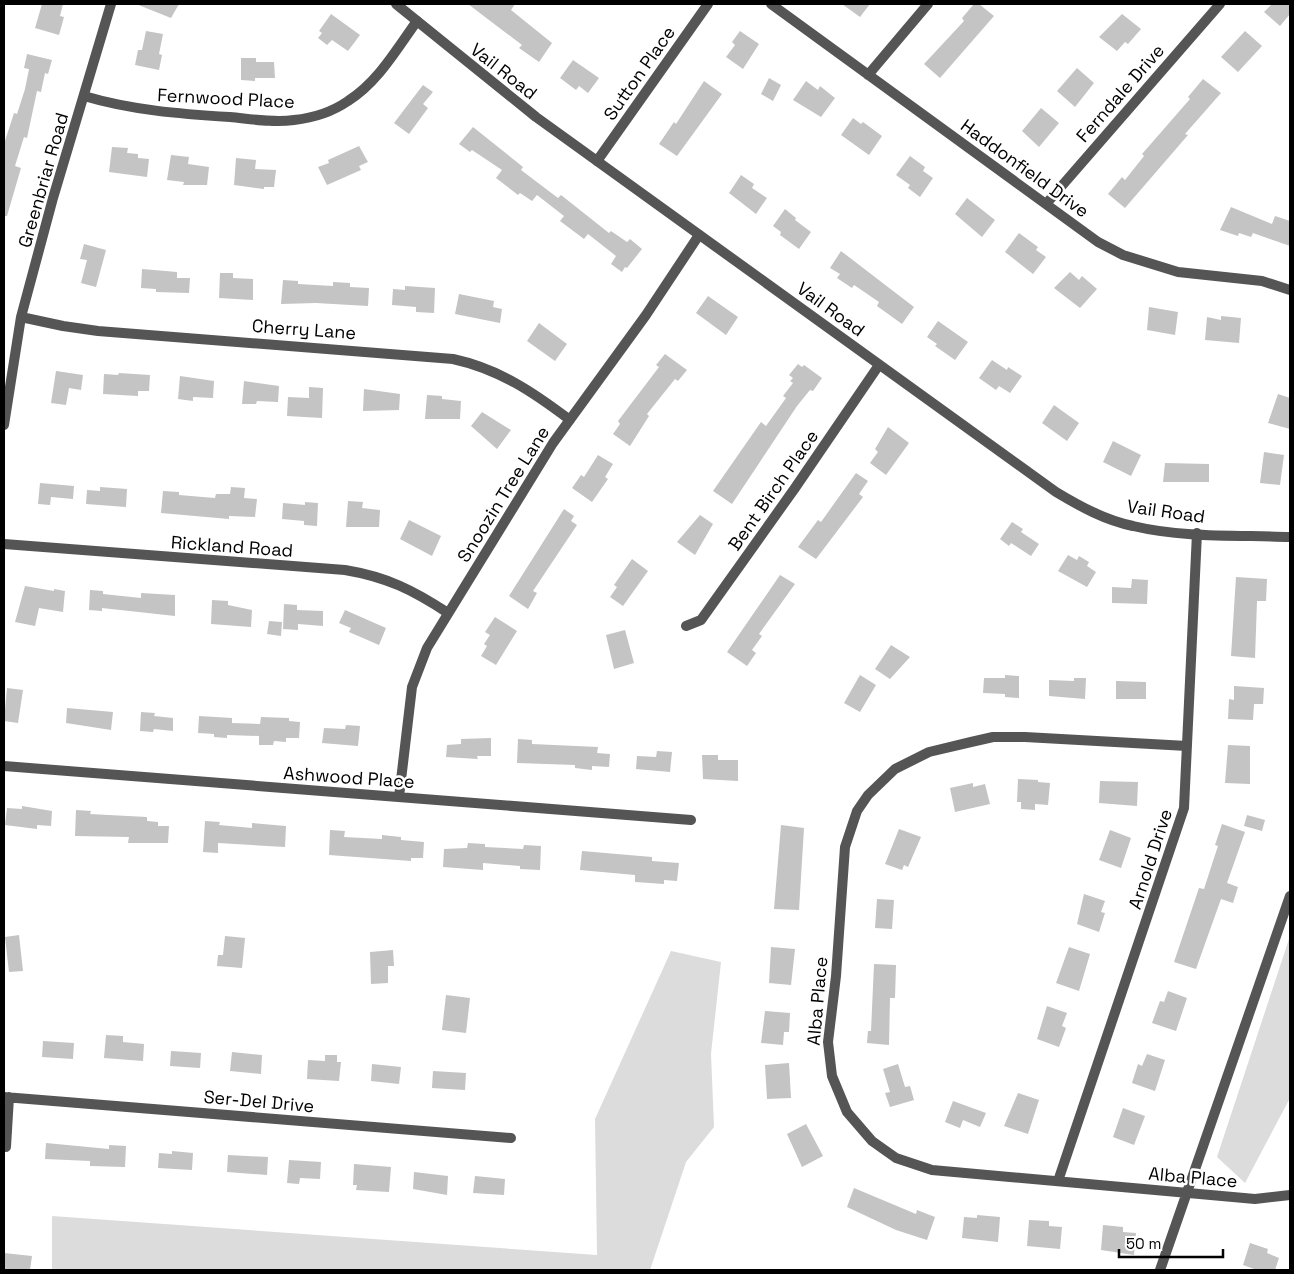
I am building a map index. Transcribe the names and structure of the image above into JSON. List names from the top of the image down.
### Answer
{
  "streets": {
    "street": [
      "Vail Road",
      "Sutton Place",
      "Ferndale Drive",
      "Fernwood Place",
      "Haddonfield Drive",
      "Greenbriar Road",
      "Cherry Lane",
      "Bent Birch Place",
      "Snoozin Tree Lane",
      "Rickland Road",
      "Ashwood Place",
      "Arnold Drive",
      "Alba Place",
      "Ser-Del Drive"
    ]
  },
  "crossings": [
    ["Vail Road", "Sutton Place"],
    ["Vail Road", "Fernwood Place"],
    ["Vail Road", "Bent Birch Place"],
    ["Vail Road", "Snoozin Tree Lane"],
    ["Vail Road", "Arnold Drive"],
    ["Ferndale Drive", "Haddonfield Drive"],
    ["Fernwood Place", "Greenbriar Road"],
    ["Greenbriar Road", "Cherry Lane"],
    ["Cherry Lane", "Snoozin Tree Lane"],
    ["Snoozin Tree Lane", "Rickland Road"],
    ["Snoozin Tree Lane", "Ashwood Place"],
    ["Arnold Drive", "Alba Place"]
  ],
  "scale_bar": "50 m"
}
